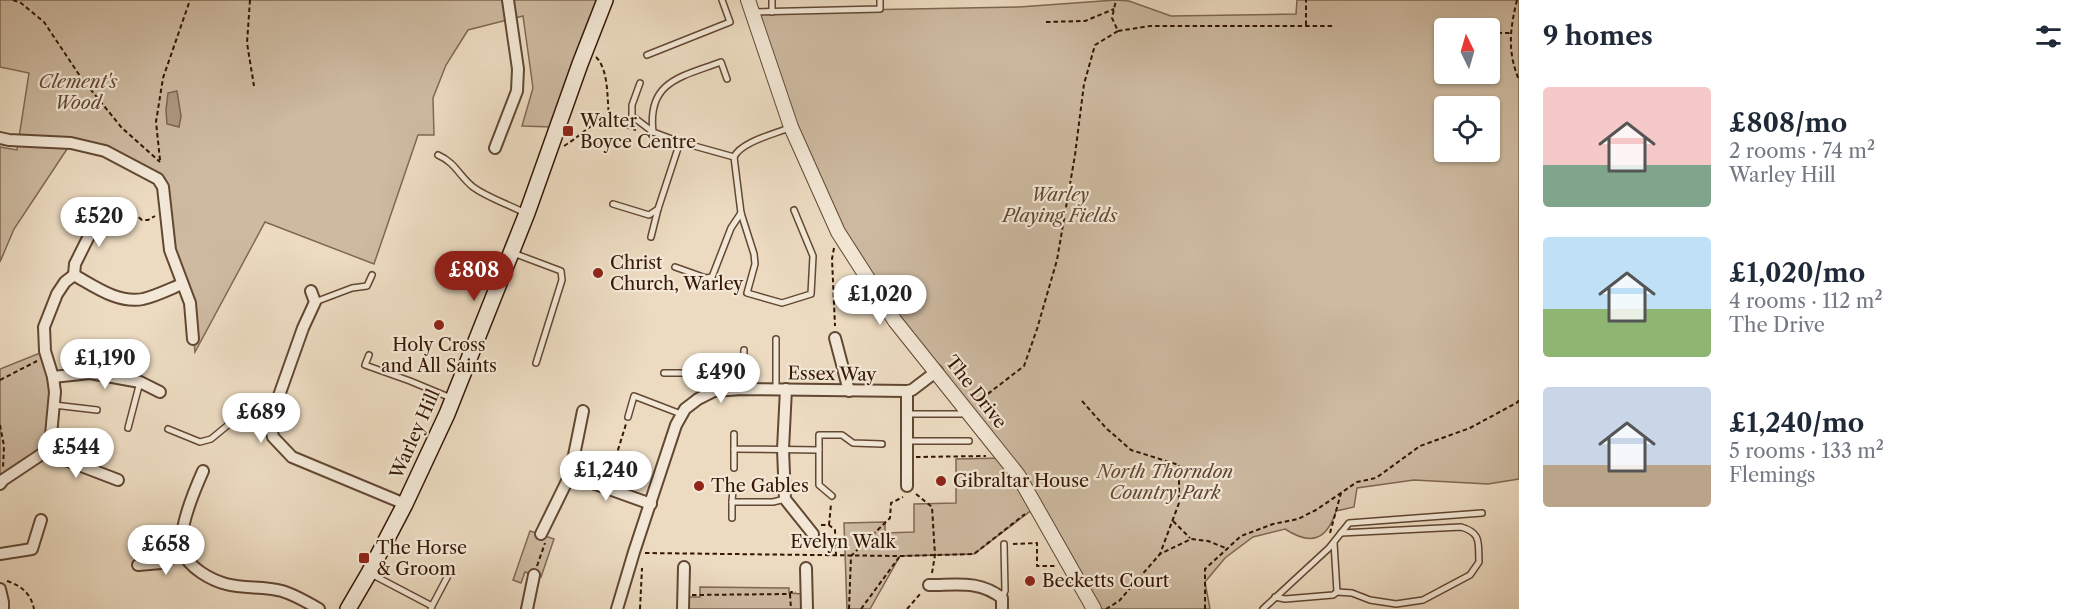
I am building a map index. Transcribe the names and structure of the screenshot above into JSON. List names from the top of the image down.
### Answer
{
  "streets": {
    "main road": ["Warley Hill"],
    "street": ["Essex Way", "The Drive"],
    "path": ["Evelyn Walk"]
  },
  "crossings": [
    ["The Drive", "Evelyn Walk"]
  ],
  "parks": ["Clement's Wood", "Warley Playing Fields", "North Thorndon Country Park"],
  "places": {
    "transit": ["Walter Boyce Centre", "The Horse & Groom"],
    "other": [
      "Christ Church, Warley",
      "Holy Cross and All Saints",
      "Gibraltar House",
      "The Gables",
      "Becketts Court"
    ]
  },
  "north": "top",
  "page": {
    "heading": "9 homes",
    "list": [
      {
        "name": "£808/mo",
        "note": "2 rooms · 74 m² · Warley Hill"
      },
      {
        "name": "£1,020/mo",
        "note": "4 rooms · 112 m² · The Drive"
      },
      {
        "name": "£1,240/mo",
        "note": "5 rooms · 133 m² · Flemings"
      }
    ],
    "price": [
      "£520",
      "£808",
      "£1,020",
      "£1,190",
      "£490",
      "£689",
      "£544",
      "£1,240",
      "£658"
    ]
  }
}
